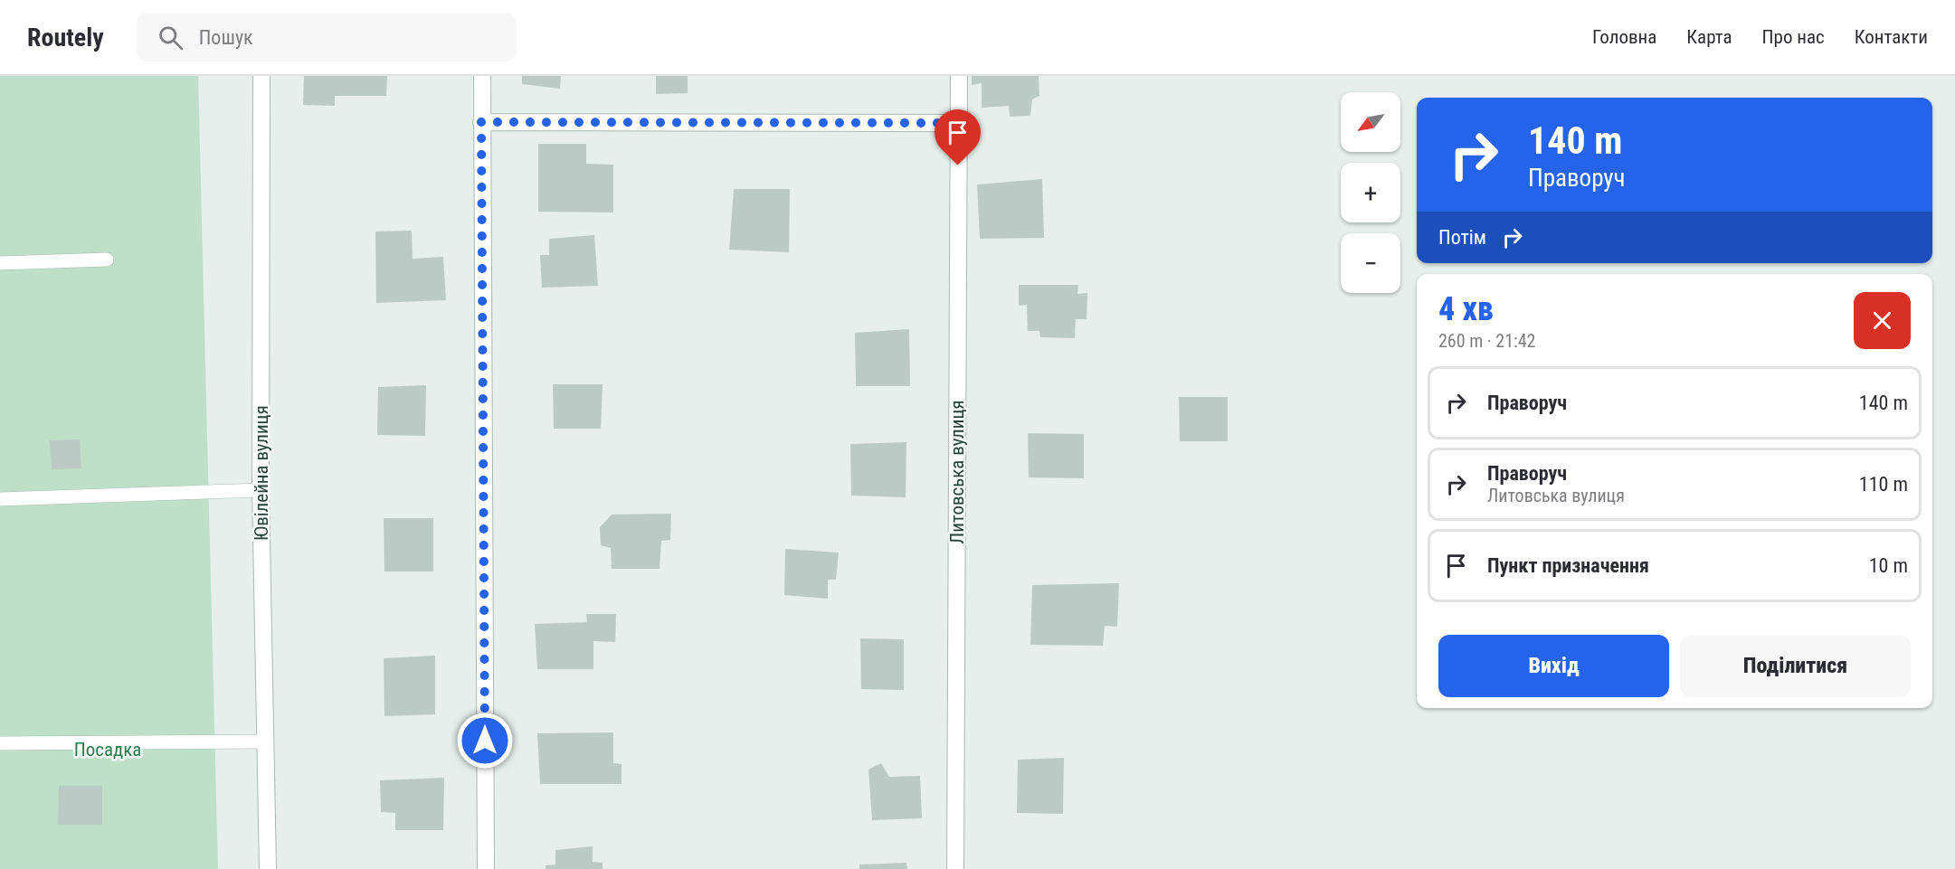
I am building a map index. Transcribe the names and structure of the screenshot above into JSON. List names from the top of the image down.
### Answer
{
  "streets": {
    "street": ["Литовська вулиця", "Ювілейна вулиця"]
  },
  "parks": ["Посадка"],
  "north": "bottom left",
  "page": {
    "header": "Routely",
    "search": "Пошук",
    "nav": [
      "Головна",
      "Карта",
      "Про нас",
      "Контакти"
    ],
    "map_buttons": ["+", "−"],
    "turn": ["140 m", "Праворуч"],
    "then": "Потім",
    "heading": ["4 хв", "260 m · 21:42"],
    "list": [
      {
        "name": "Праворуч",
        "value": "140 m"
      },
      {
        "name": "Праворуч",
        "note": "Литовська вулиця",
        "value": "110 m"
      },
      {
        "name": "Пункт призначення",
        "value": "10 m"
      }
    ],
    "buttons": ["Вихід", "Поділитися"]
  }
}
